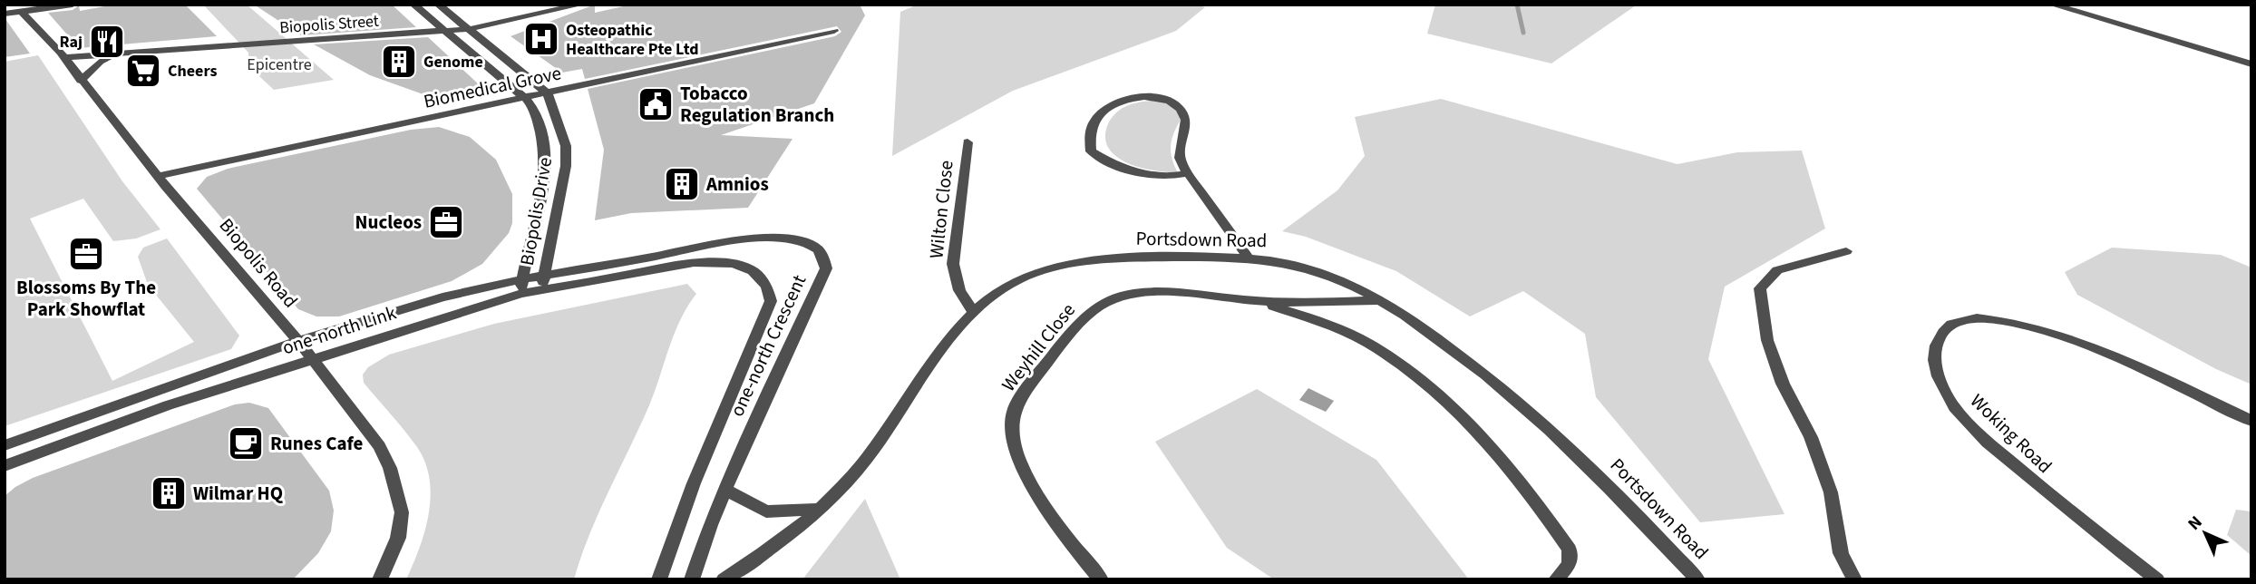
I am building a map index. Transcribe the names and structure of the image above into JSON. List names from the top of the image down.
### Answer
{
  "streets": {
    "street": [
      "Biopolis Street",
      "Biomedical Grove",
      "Wilton Close",
      "Biopolis Drive",
      "Portsdown Road",
      "Biopolis Road",
      "one-north Link",
      "one-north Crescent",
      "Weyhill Close",
      "Woking Road"
    ]
  },
  "crossings": [
    ["Biopolis Street", "Biopolis Drive"],
    ["Biopolis Street", "Biopolis Road"],
    ["Biomedical Grove", "Biopolis Drive"],
    ["Biomedical Grove", "Biopolis Road"],
    ["Wilton Close", "Portsdown Road"],
    ["Biopolis Drive", "one-north Link"],
    ["Portsdown Road", "Weyhill Close"],
    ["Biopolis Road", "one-north Link"],
    ["one-north Link", "one-north Crescent"]
  ],
  "parks": ["Epicentre"],
  "places": {
    "hospital": ["Osteopathic Healthcare Pte Ltd"],
    "restaurant": ["Raj"],
    "building": ["Genome", "Amnios", "Wilmar HQ"],
    "supermarket": ["Cheers"],
    "public building": ["Tobacco Regulation Branch"],
    "office": ["Nucleos", "Blossoms By The Park Showflat"],
    "cafe": ["Runes Cafe"]
  },
  "north": "top left"
}
